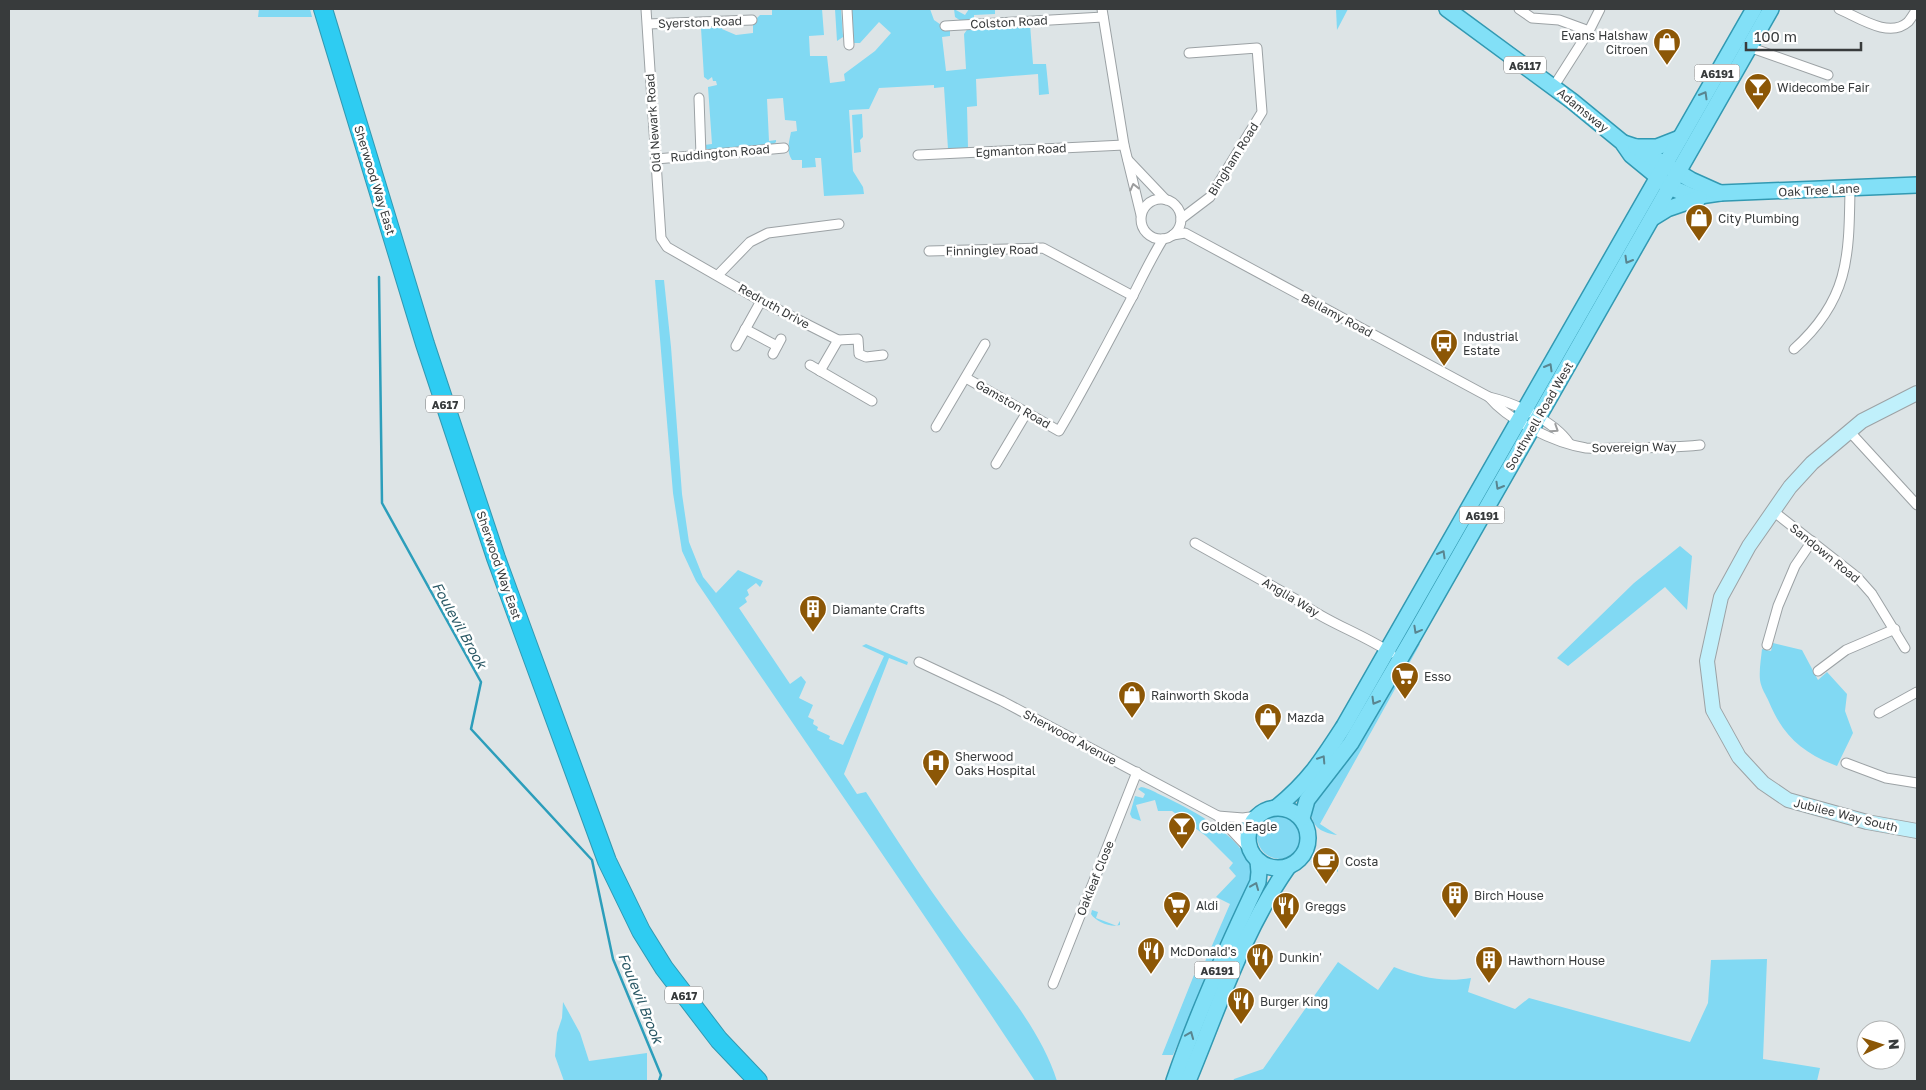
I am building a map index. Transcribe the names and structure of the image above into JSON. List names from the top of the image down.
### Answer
{
  "streets": {
    "highway": ["Sherwood Way East", "A617"],
    "main road": [
      "A6117",
      "A6191",
      "Adamsway",
      "Oak Tree Lane",
      "Southwell Road West"
    ],
    "street": [
      "Syerston Road",
      "Colston Road",
      "Old Newark Road",
      "Egmanton Road",
      "Ruddington Road",
      "Bingham Road",
      "Finningley Road",
      "Redruth Drive",
      "Bellamy Road",
      "Gamston Road",
      "Sovereign Way",
      "Sandown Road",
      "Anglia Way",
      "Sherwood Avenue",
      "Jubilee Way South",
      "Oakleaf Close"
    ]
  },
  "crossings": [
    ["Syerston Road", "Old Newark Road"],
    ["A6191", "Southwell Road West"],
    ["A6191", "Sherwood Avenue"],
    ["Adamsway", "Oak Tree Lane"],
    ["Adamsway", "Southwell Road West"],
    ["Old Newark Road", "Ruddington Road"],
    ["Old Newark Road", "Redruth Drive"],
    ["Oak Tree Lane", "Southwell Road West"],
    ["Finningley Road", "Gamston Road"],
    ["Bellamy Road", "Southwell Road West"],
    ["Bellamy Road", "Sovereign Way"],
    ["Southwell Road West", "Sovereign Way"],
    ["Southwell Road West", "Anglia Way"],
    ["Southwell Road West", "Sherwood Avenue"],
    ["Sandown Road", "Jubilee Way South"],
    ["Sherwood Avenue", "Oakleaf Close"]
  ],
  "water": ["Foulevil Brook"],
  "places": {
    "shop": [
      "Evans Halshaw Citroen",
      "City Plumbing",
      "Rainworth Skoda",
      "Mazda"
    ],
    "bar": ["Widecombe Fair", "Golden Eagle"],
    "bus stop": ["Industrial Estate"],
    "building": ["Diamante Crafts", "Birch House", "Hawthorn House"],
    "supermarket": ["Esso", "Aldi"],
    "hospital": ["Sherwood Oaks Hospital"],
    "cafe": ["Costa"],
    "restaurant": [
      "Greggs",
      "McDonald's",
      "Dunkin'",
      "Burger King"
    ]
  },
  "scale_bar": "100 m",
  "north": "right"
}
